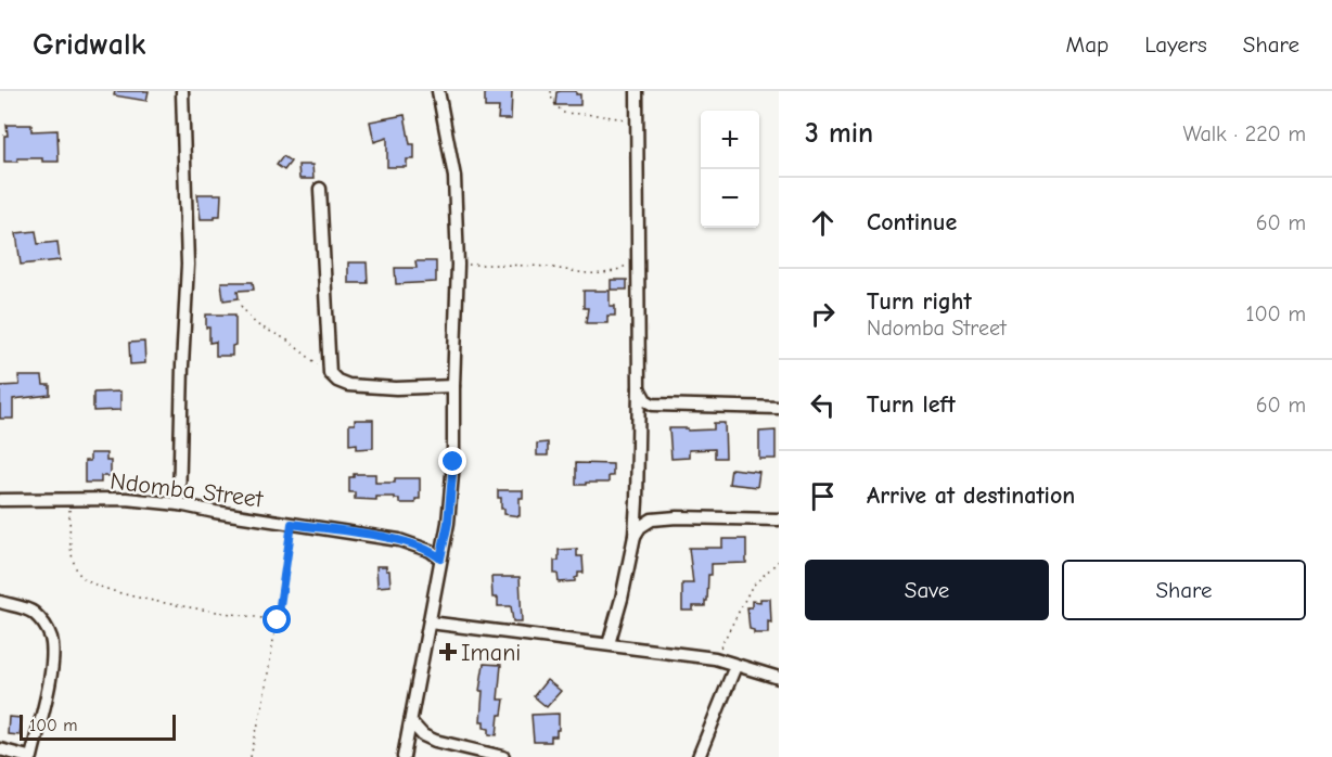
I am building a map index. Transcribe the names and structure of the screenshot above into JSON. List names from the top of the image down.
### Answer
{
  "streets": {
    "street": ["Ndomba Street"]
  },
  "places": {
    "health": ["Imani"]
  },
  "scale_bar": "100 m",
  "page": {
    "header": "Gridwalk",
    "nav": ["Map", "Layers", "Share"],
    "heading": ["3 min", "Walk · 220 m"],
    "map_buttons": ["+", "−"],
    "list": [
      ["Continue", "60 m"],
      ["Turn right", "Ndomba Street", "100 m"],
      ["Turn left", "60 m"],
      "Arrive at destination"
    ],
    "buttons": ["Save", "Share"],
    "scale": "100 m"
  }
}
